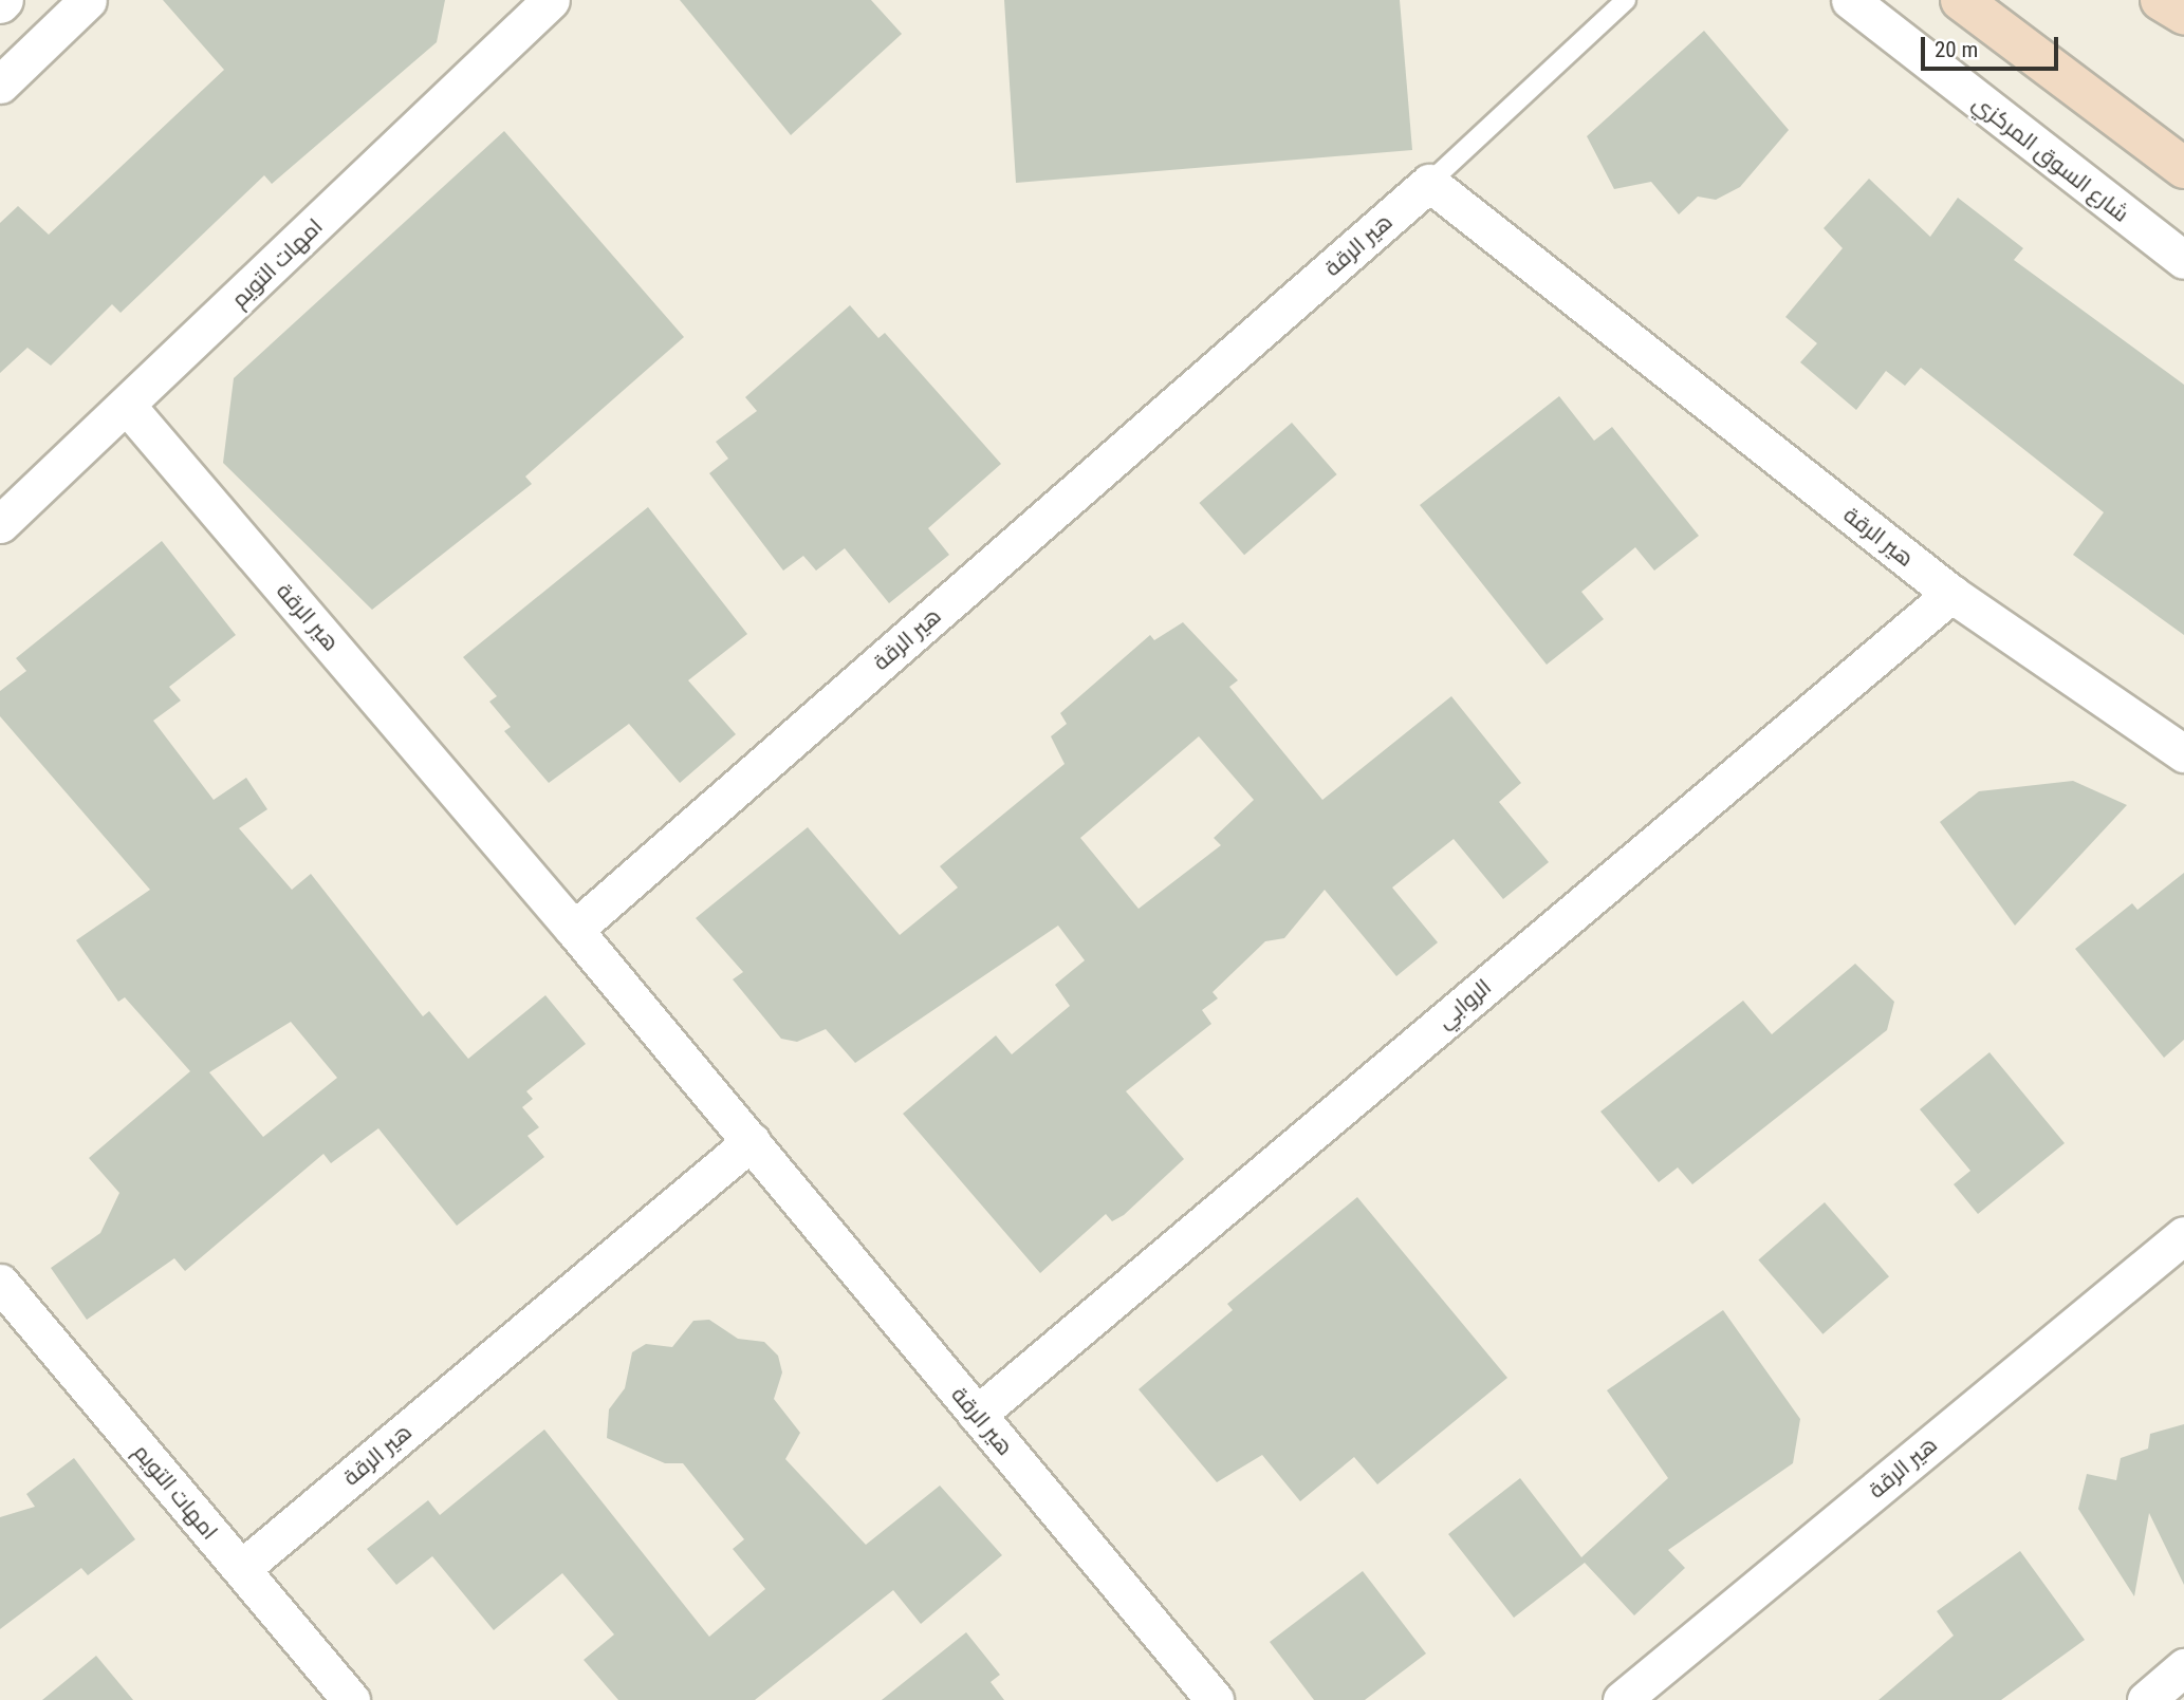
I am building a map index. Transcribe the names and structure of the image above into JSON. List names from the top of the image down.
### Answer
{
  "streets": {
    "street": [
      "شارع السوق المركزي",
      "هير الرقة",
      "امهات التويم",
      "الروابي"
    ]
  },
  "crossings": [
    ["هير الرقة", "امهات التويم"],
    ["هير الرقة", "الروابي"]
  ],
  "scale_bar": "20 m"
}
